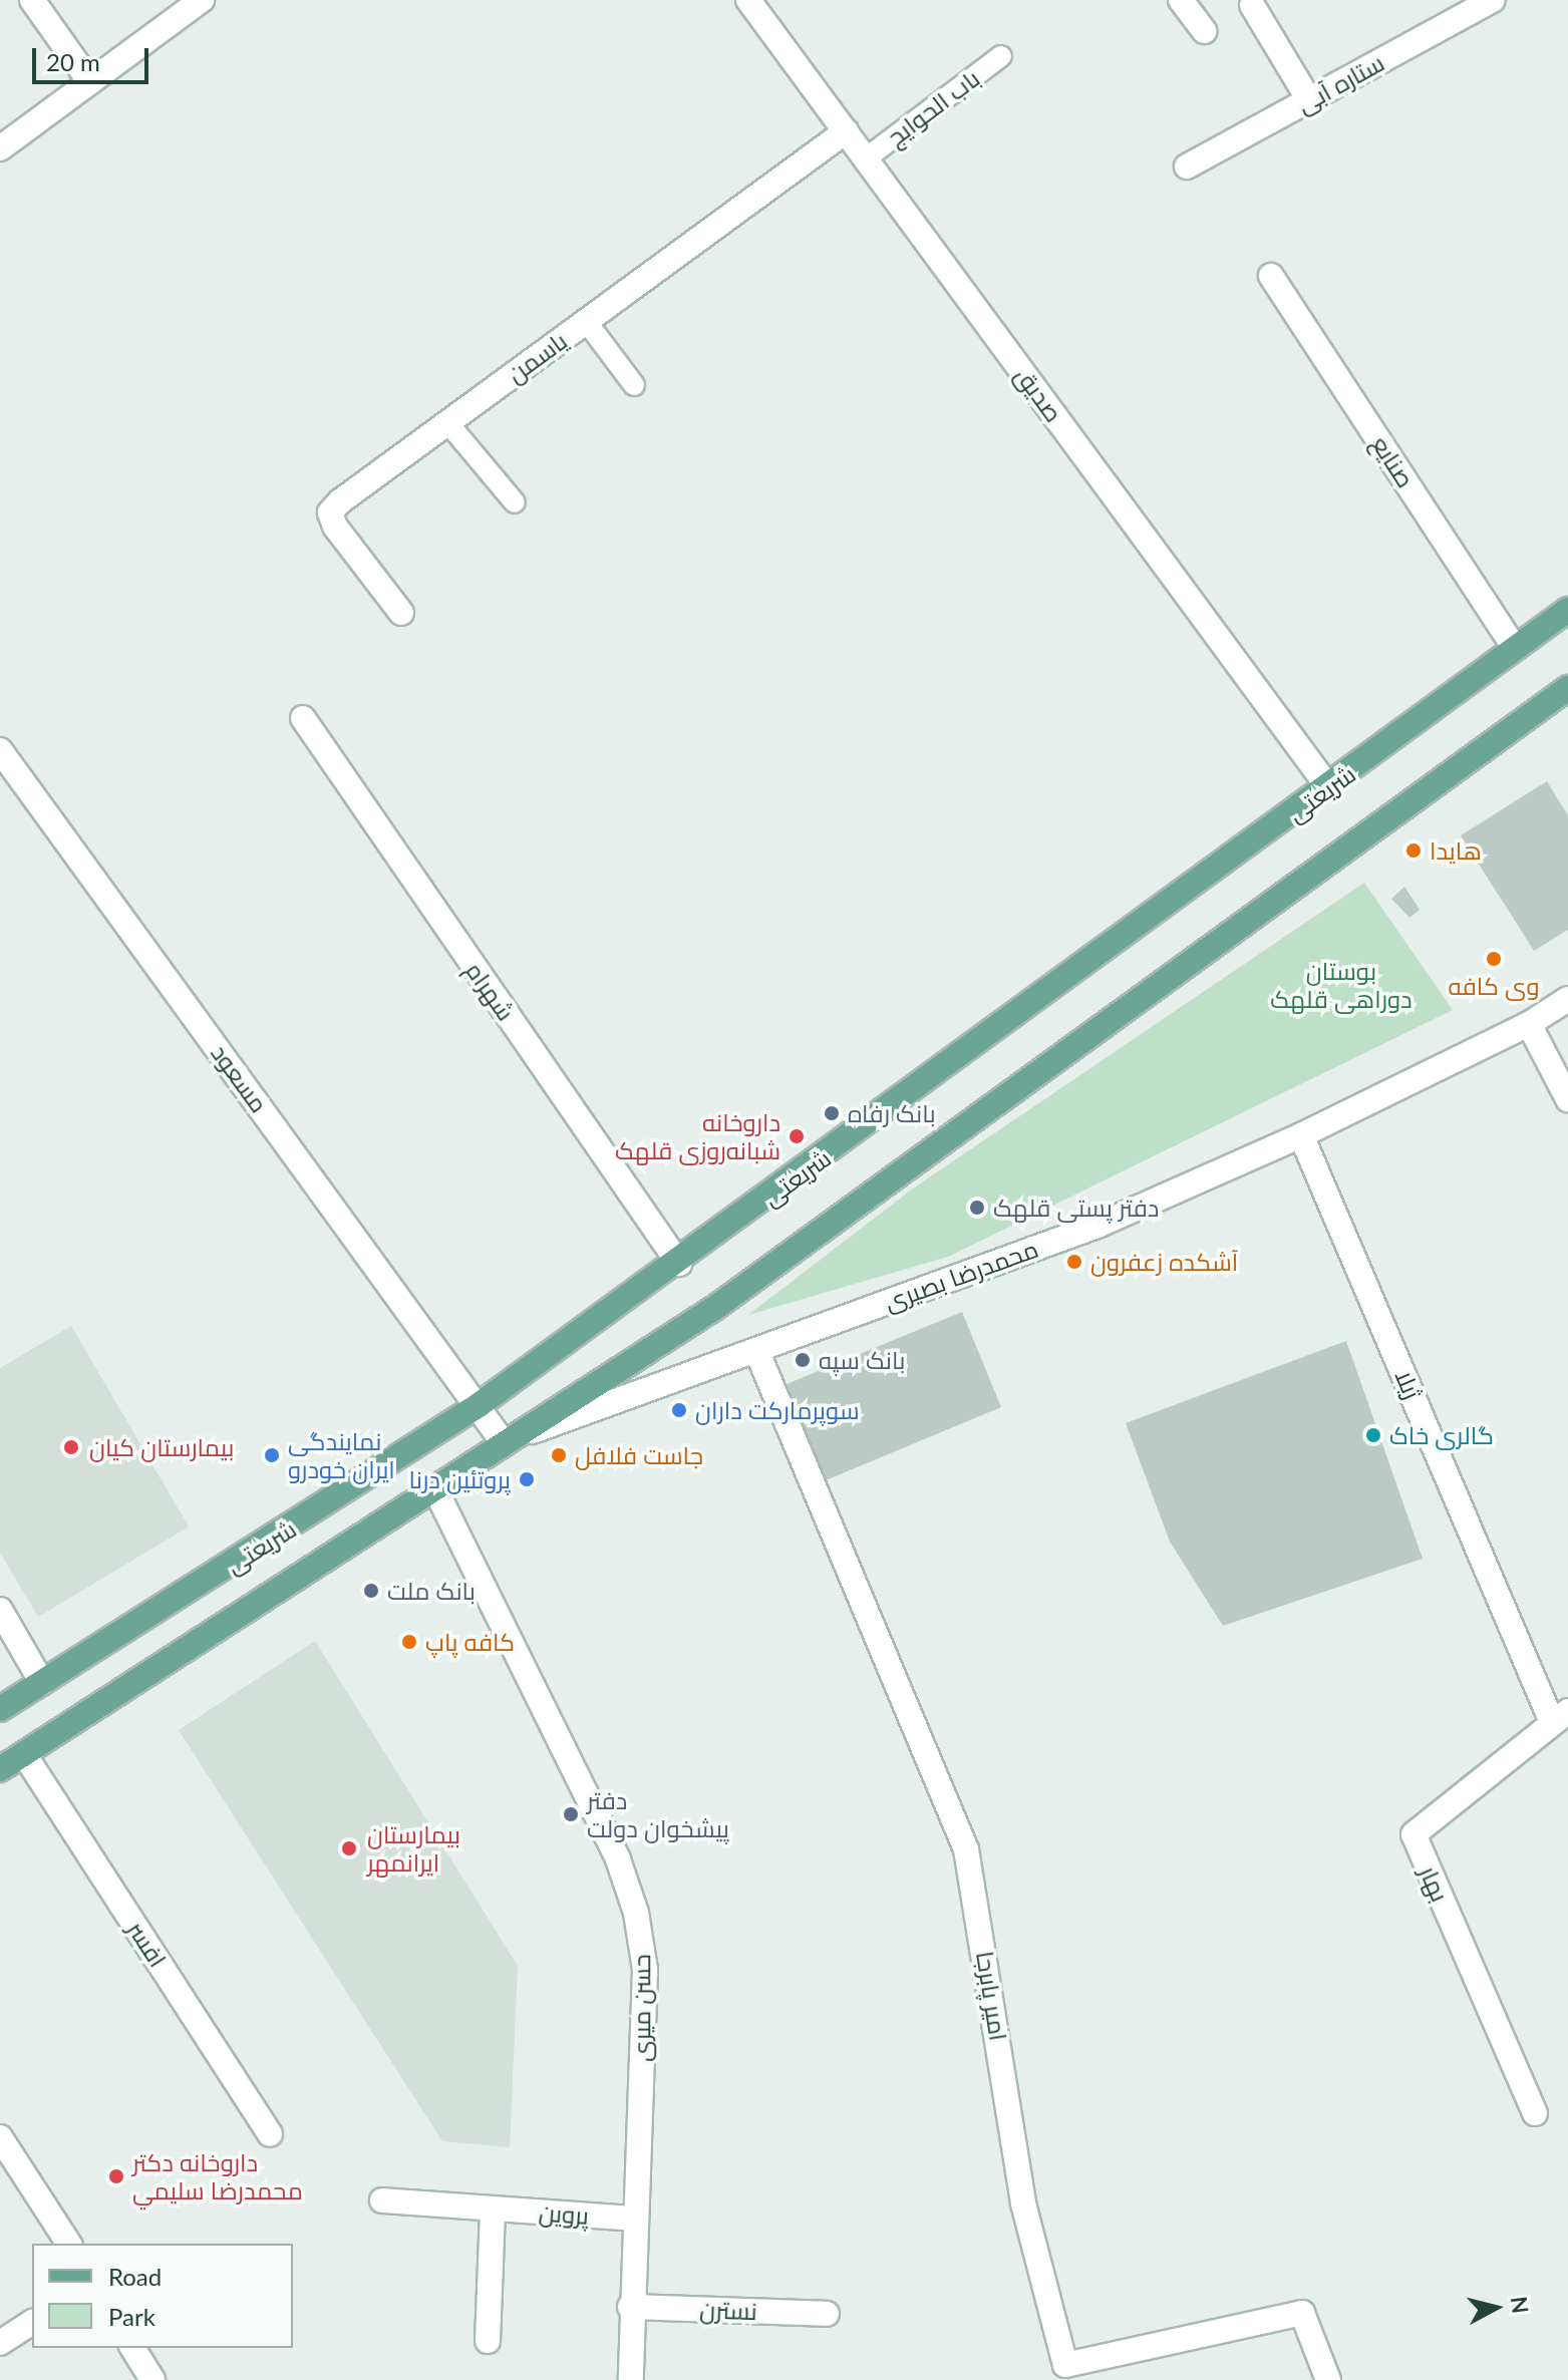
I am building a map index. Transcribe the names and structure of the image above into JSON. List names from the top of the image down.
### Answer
{
  "streets": {
    "main road": ["شریعتی"],
    "street": [
      "ستاره آبی",
      "یاسمن",
      "صدیق",
      "صنایع",
      "شهرام",
      "مسعود",
      "محمدرضا بصیری",
      "ژیلا",
      "بهار",
      "افسر",
      "امیر پابرجا",
      "حسن میری",
      "پروین",
      "نسترن"
    ],
    "lane": ["باب الحوایج"]
  },
  "crossings": [
    ["باب الحوایج", "صدیق"],
    ["یاسمن", "صدیق"],
    ["صدیق", "شریعتی"],
    ["صنایع", "شریعتی"],
    ["شریعتی", "شهرام"],
    ["شریعتی", "مسعود"],
    ["شریعتی", "محمدرضا بصیری"],
    ["شریعتی", "افسر"],
    ["شریعتی", "حسن میری"],
    ["مسعود", "محمدرضا بصیری"],
    ["محمدرضا بصیری", "ژیلا"],
    ["محمدرضا بصیری", "امیر پابرجا"],
    ["ژیلا", "بهار"],
    ["حسن میری", "پروین"],
    ["حسن میری", "نسترن"]
  ],
  "parks": ["بوستان دوراهی قلهک"],
  "places": [
    "هایدا",
    "وی کافه",
    "بانک رفاه",
    "داروخانه شبانه‌روزی قلهک",
    "دفتر پستی قلهک",
    "آشکده زعفرون",
    "بانک سپه",
    "سوپرمارکت داران",
    "گالری خاک",
    "بیمارستان کیان",
    "نمایندگی ایران خودرو",
    "جاست فلافل",
    "پروتئین درنا",
    "بانک ملت",
    "کافه پاپ",
    "دفتر پیشخوان دولت",
    "بیمارستان ایرانمهر",
    "داروخانه دكتر محمدرضا سليمي"
  ],
  "legend": ["Road", "Park"],
  "scale_bar": "20 m",
  "north": "right"
}
